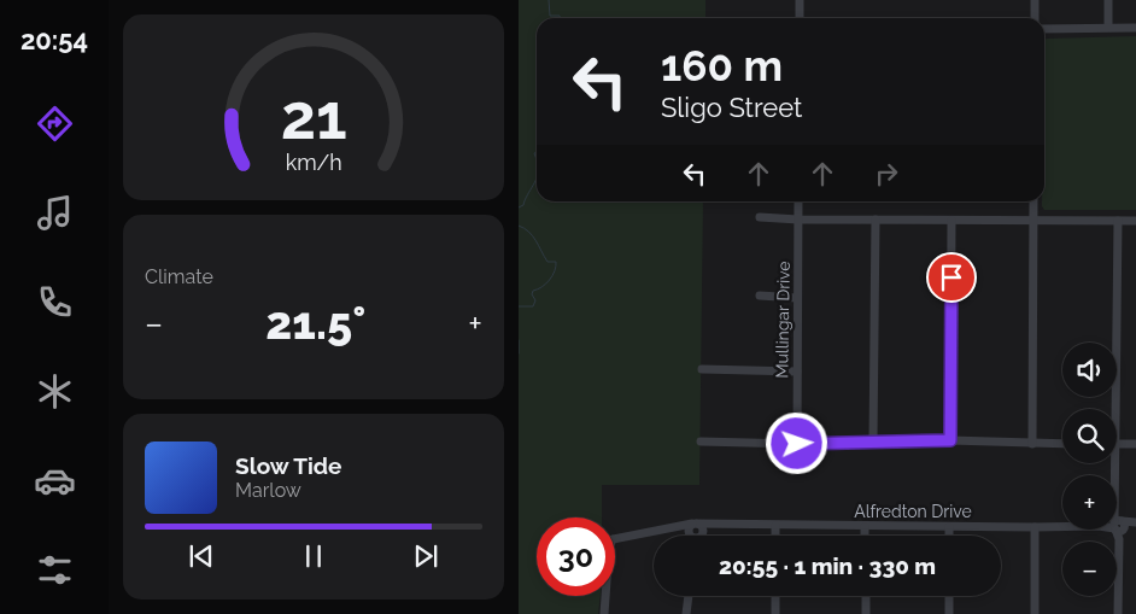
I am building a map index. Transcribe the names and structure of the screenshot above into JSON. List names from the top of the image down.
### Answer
{
  "streets": {
    "street": ["Mullingar Drive", "Alfredton Drive"]
  },
  "page": {
    "tabs": "20:54",
    "turn": ["160 m", "Sligo Street"],
    "tile": "Climate",
    "heat": ["−", "21.5°", "+"],
    "map_buttons": ["+", "−"],
    "song": ["Slow Tide", "Marlow"],
    "limit": "30",
    "trip": "20:55 · 1 min · 330 m",
    "gauge": ["21", "km/h"]
  }
}
